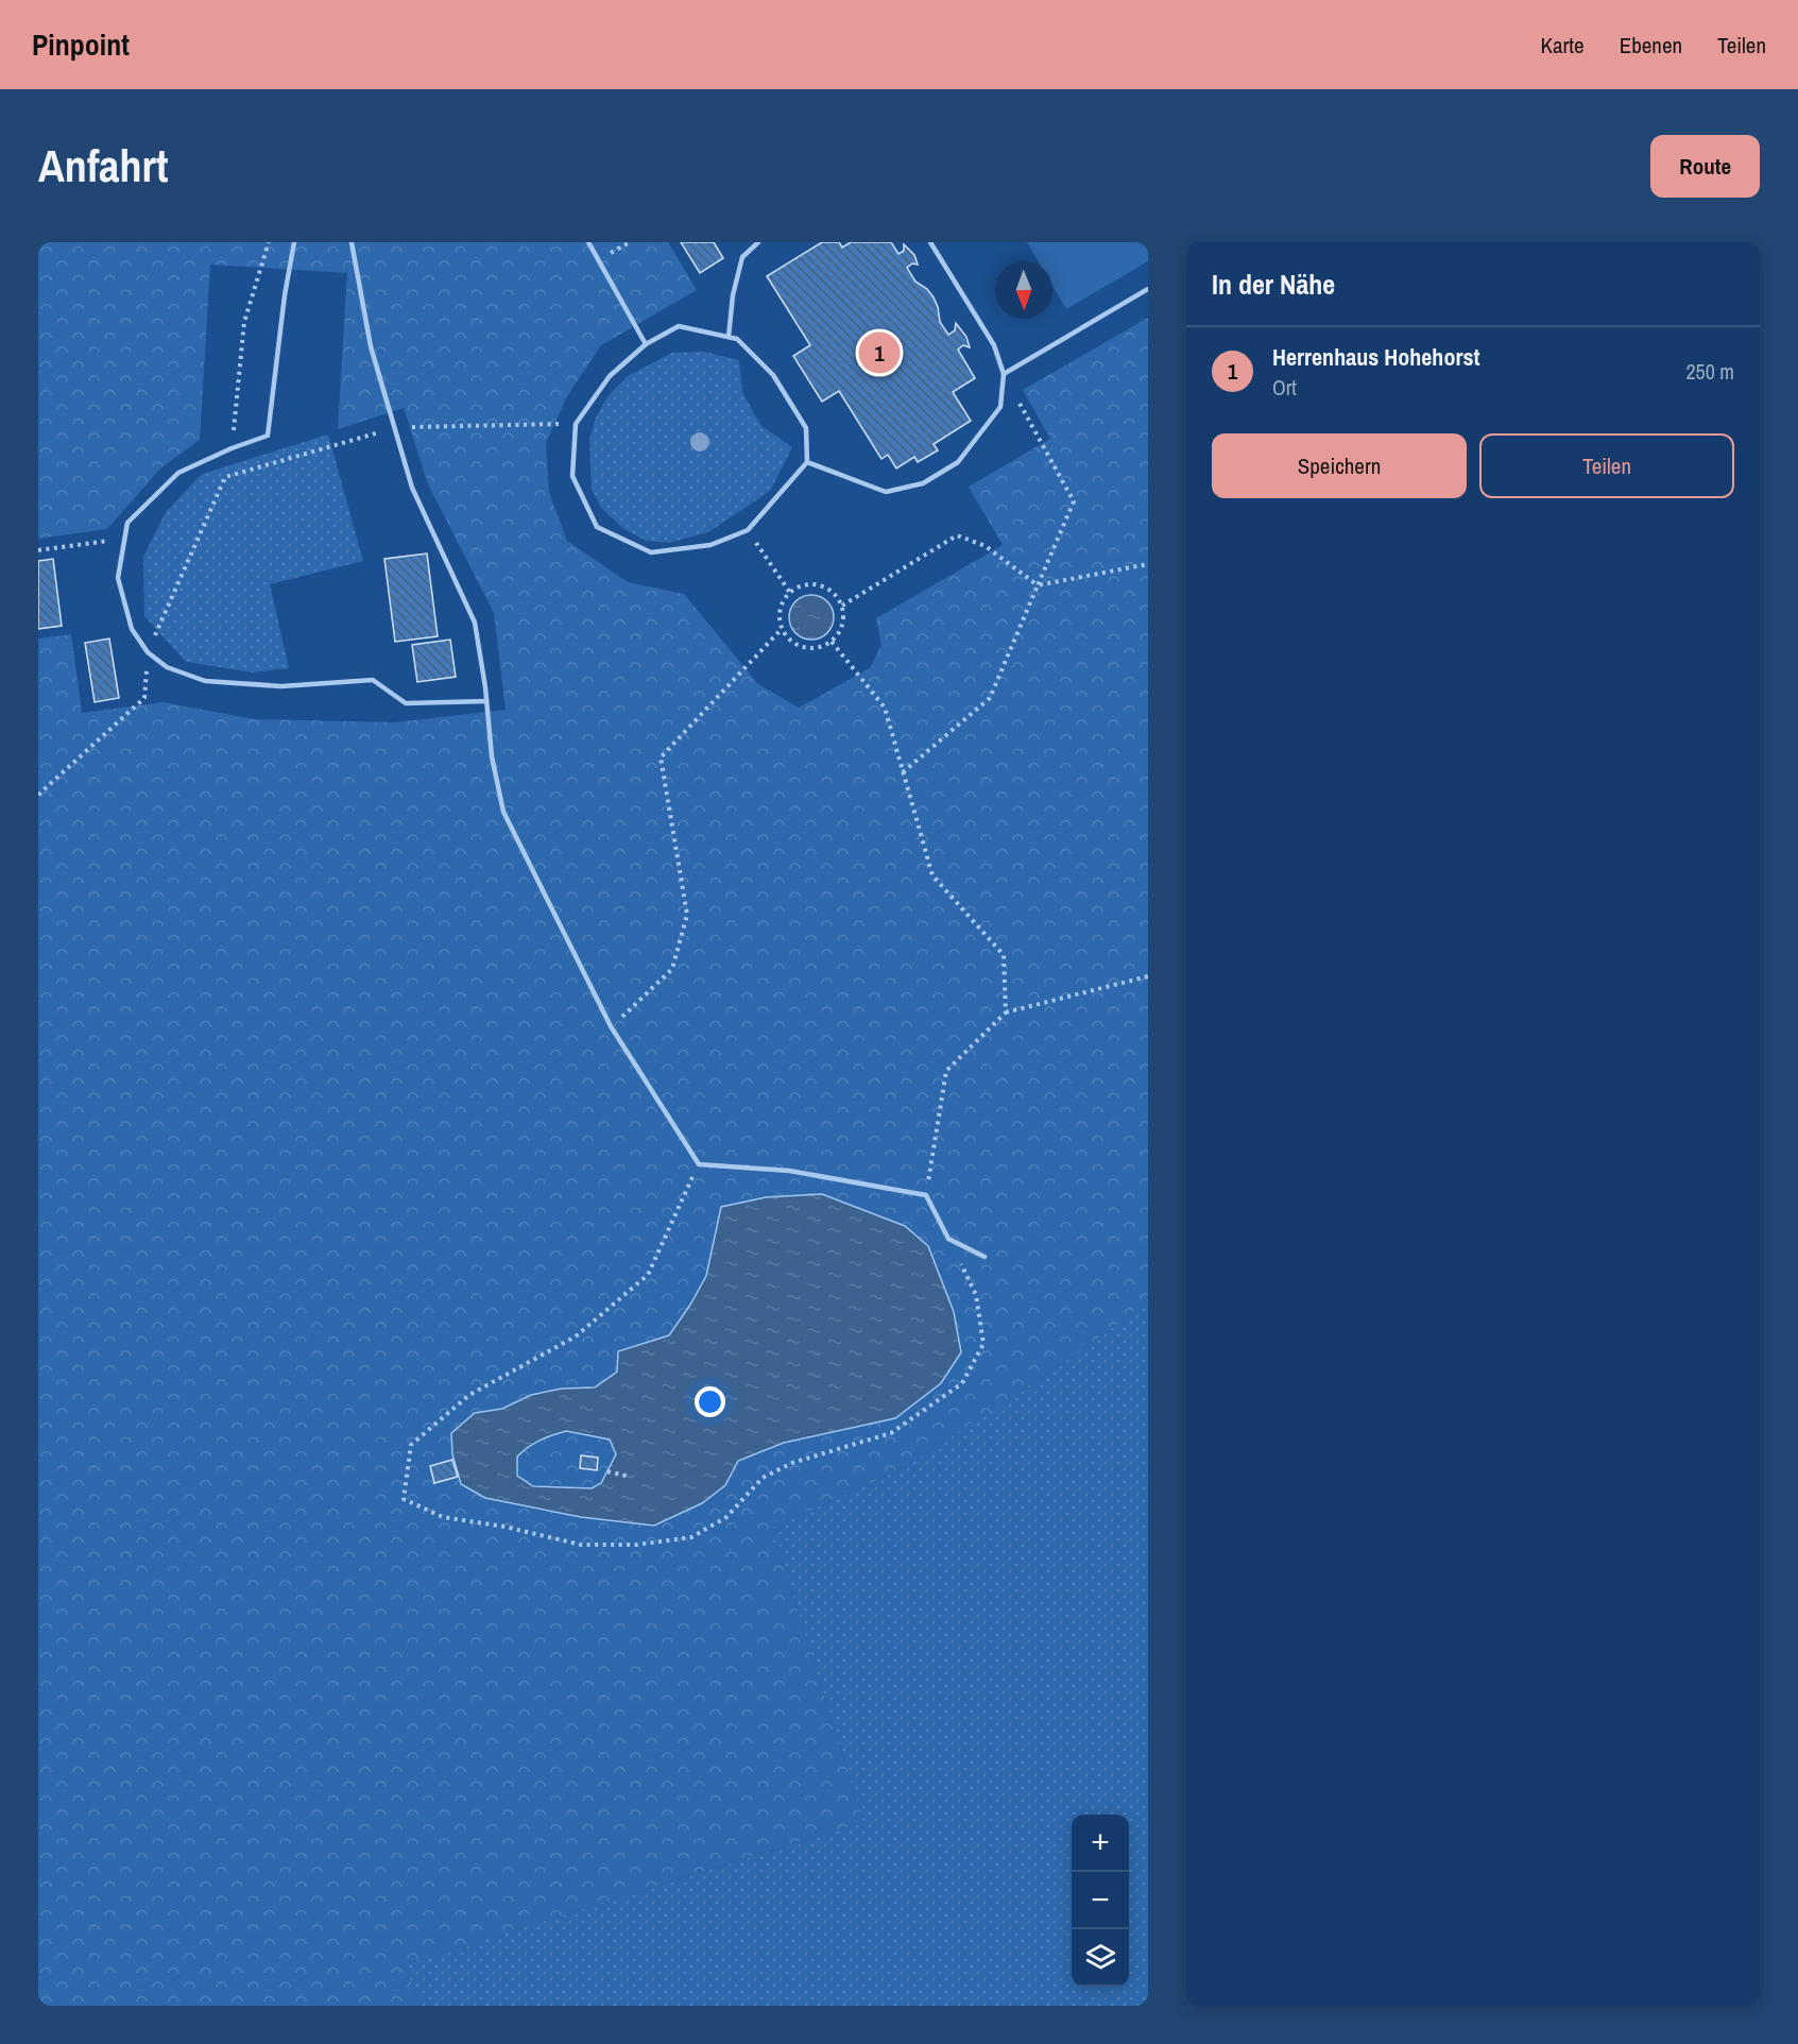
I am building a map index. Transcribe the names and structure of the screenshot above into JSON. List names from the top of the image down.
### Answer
{
  "north": "bottom",
  "page": {
    "header": "Pinpoint",
    "nav": ["Karte", "Ebenen", "Teilen"],
    "buttons": [
      "Route",
      ["Speichern", "Teilen"]
    ],
    "title": "Anfahrt",
    "heading": "In der Nähe",
    "list": [
      {
        "mark": "1",
        "name": "Herrenhaus Hohehorst",
        "note": "Ort",
        "value": "250 m"
      }
    ],
    "pins": "1",
    "map_buttons": ["+", "−"]
  }
}
